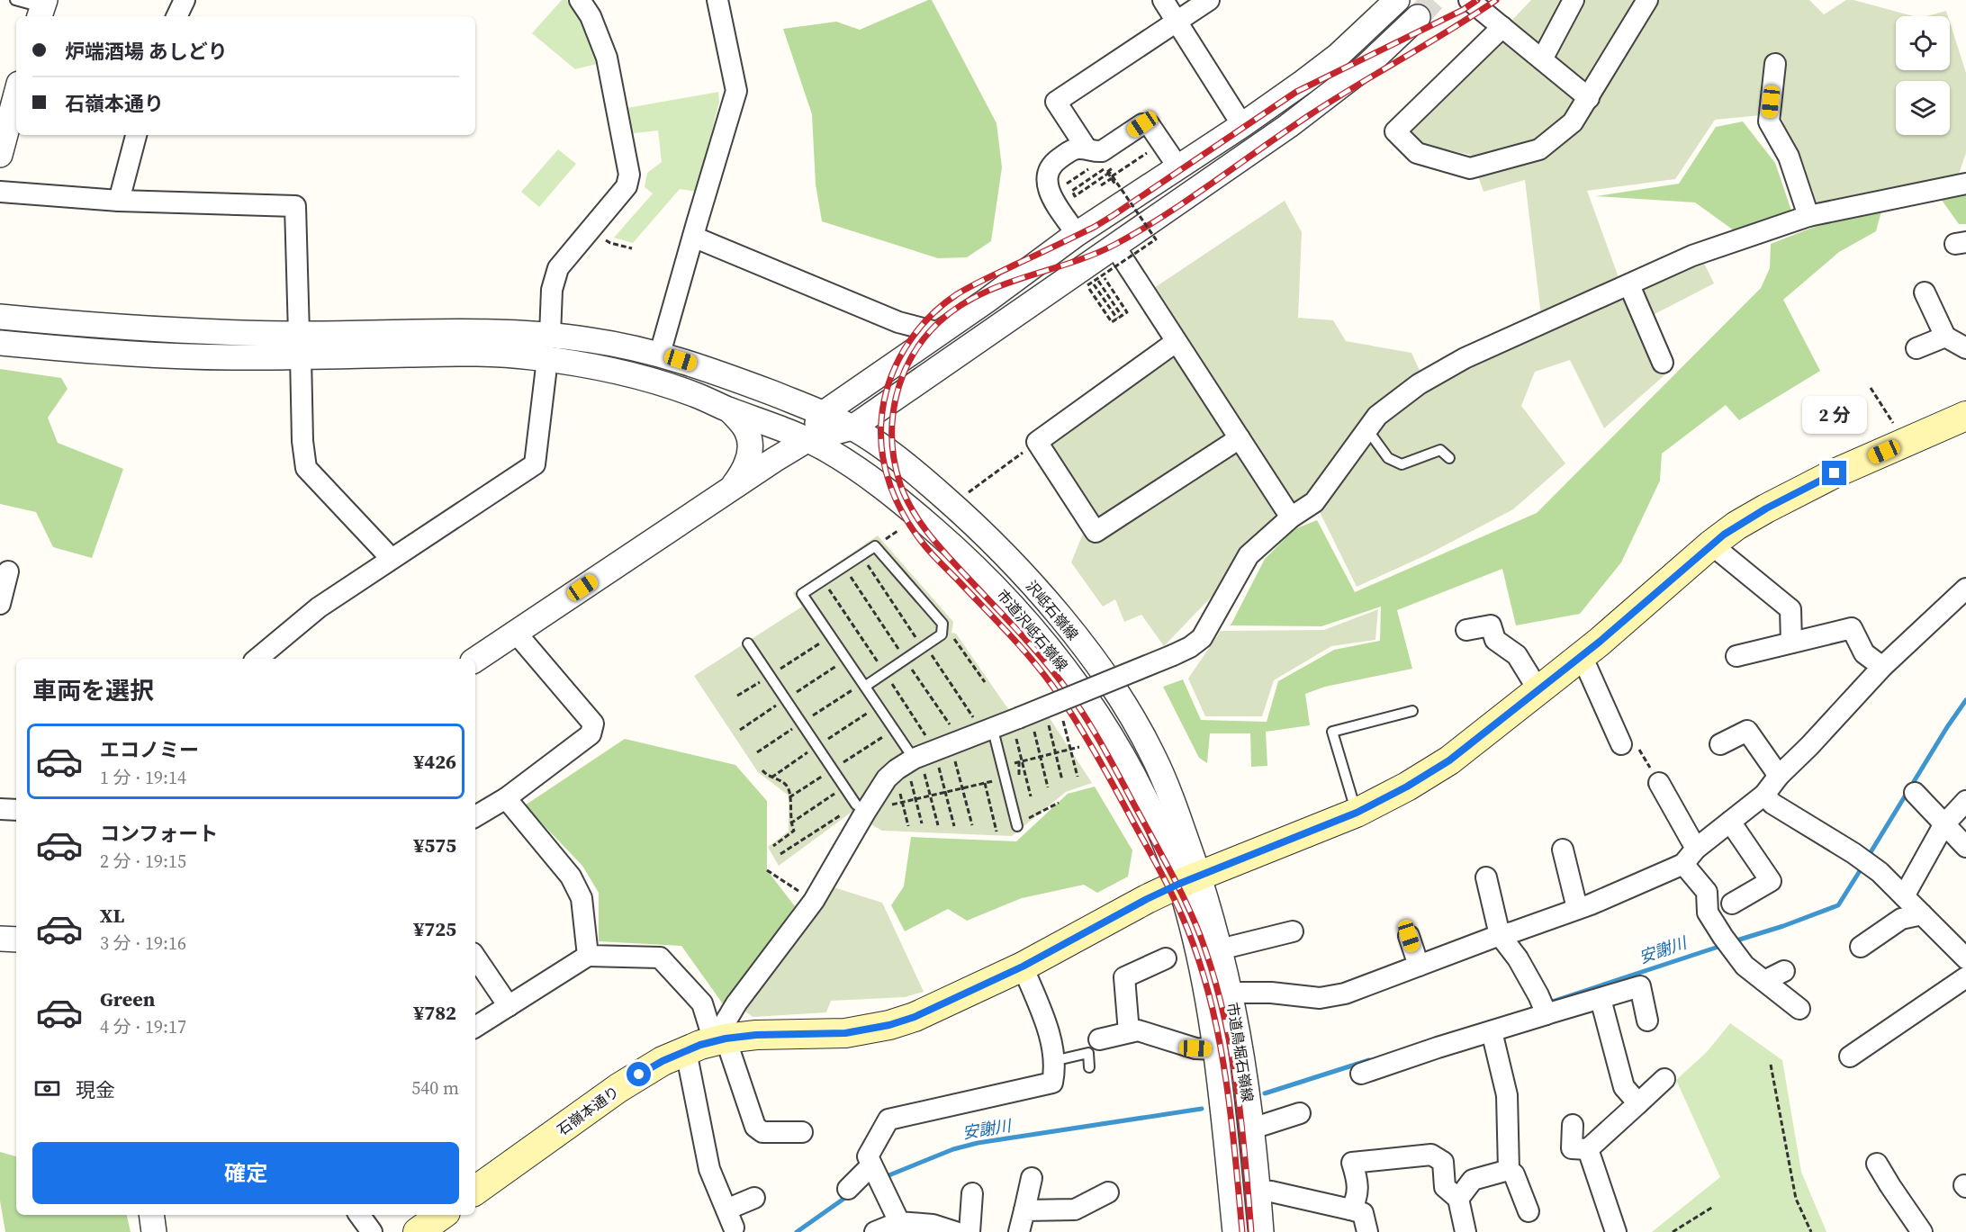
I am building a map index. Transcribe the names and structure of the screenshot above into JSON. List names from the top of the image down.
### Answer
{
  "streets": {
    "main road": ["石嶺本通り"],
    "street": ["沢岻石嶺線", "市道沢岻石嶺線", "市道鳥堀石嶺線"]
  },
  "crossings": [
    ["沢岻石嶺線", "市道沢岻石嶺線"],
    ["沢岻石嶺線", "市道鳥堀石嶺線"],
    ["沢岻石嶺線", "石嶺本通り"],
    ["市道沢岻石嶺線", "市道鳥堀石嶺線"],
    ["市道沢岻石嶺線", "石嶺本通り"],
    ["市道鳥堀石嶺線", "石嶺本通り"]
  ],
  "water": ["安謝川"],
  "page": {
    "banner": ["炉端酒場 あしどり", "石嶺本通り"],
    "bubble": "2 分",
    "heading": "車両を選択",
    "list": [
      {
        "name": "エコノミー",
        "note": "1 分 · 19:14",
        "value": "¥426"
      },
      {
        "name": "コンフォート",
        "note": "2 分 · 19:15",
        "value": "¥575"
      },
      {
        "name": "XL",
        "note": "3 分 · 19:16",
        "value": "¥725"
      },
      {
        "name": "Green",
        "note": "4 分 · 19:17",
        "value": "¥782"
      }
    ],
    "pay": ["現金", "540 m"],
    "buttons": "確定"
  }
}
